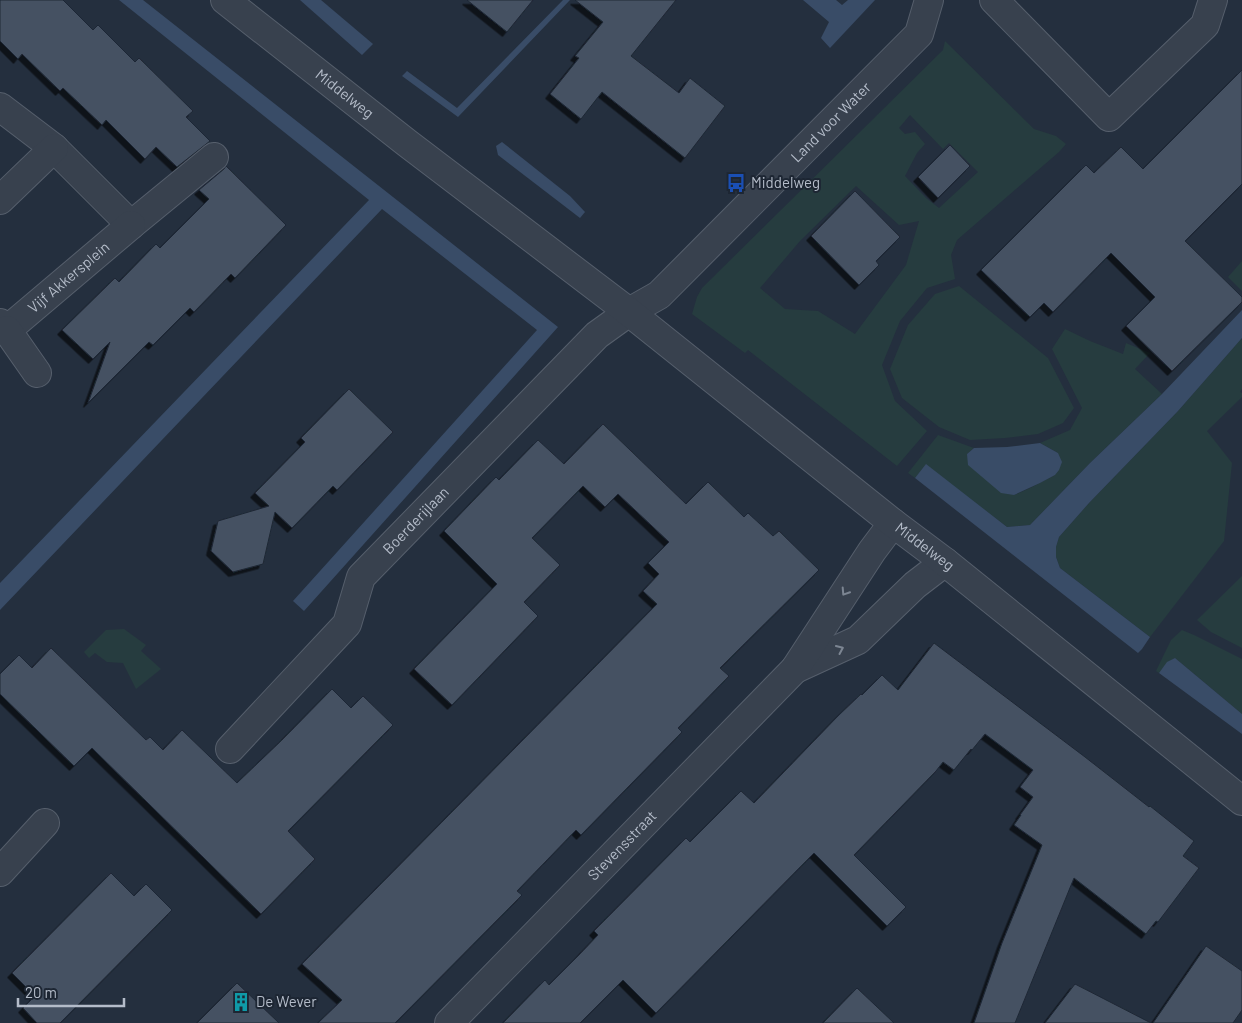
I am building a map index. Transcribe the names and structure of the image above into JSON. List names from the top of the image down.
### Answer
{
  "streets": {
    "street": [
      "Middelweg",
      "Land voor Water",
      "Vijf Akkersplein",
      "Boerderijlaan",
      "Stevensstraat"
    ]
  },
  "crossings": [
    ["Middelweg", "Land voor Water"],
    ["Middelweg", "Boerderijlaan"],
    ["Middelweg", "Stevensstraat"],
    ["Land voor Water", "Boerderijlaan"]
  ],
  "places": {
    "bus stop": ["Middelweg"],
    "building": ["De Wever"]
  },
  "scale_bar": "20 m"
}
